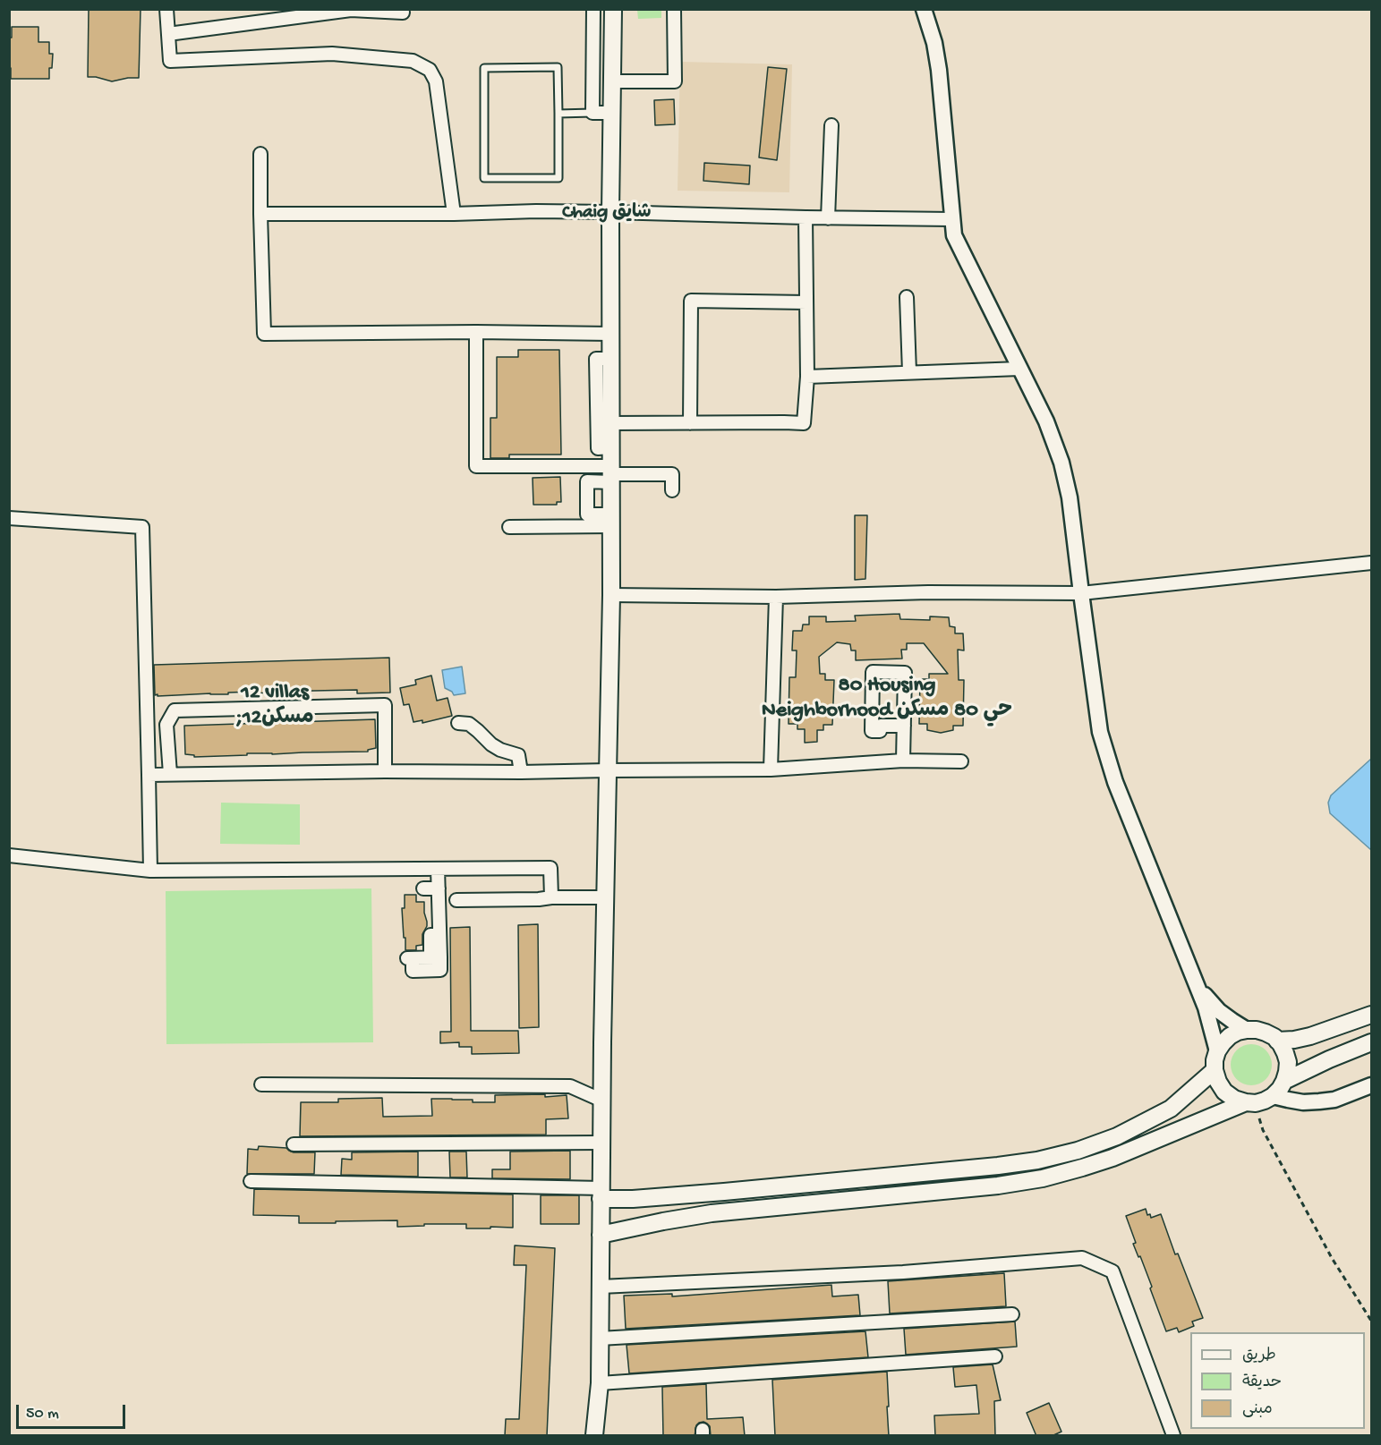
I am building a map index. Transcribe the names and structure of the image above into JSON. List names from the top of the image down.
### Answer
{
  "districts": ["Chaig شايق", "80 Housing Neighborhood حي 80 مسكن", "12 villas ;12مسكن"],
  "legend": ["طريق", "حديقة", "مبنى"],
  "scale_bar": "50 m"
}
